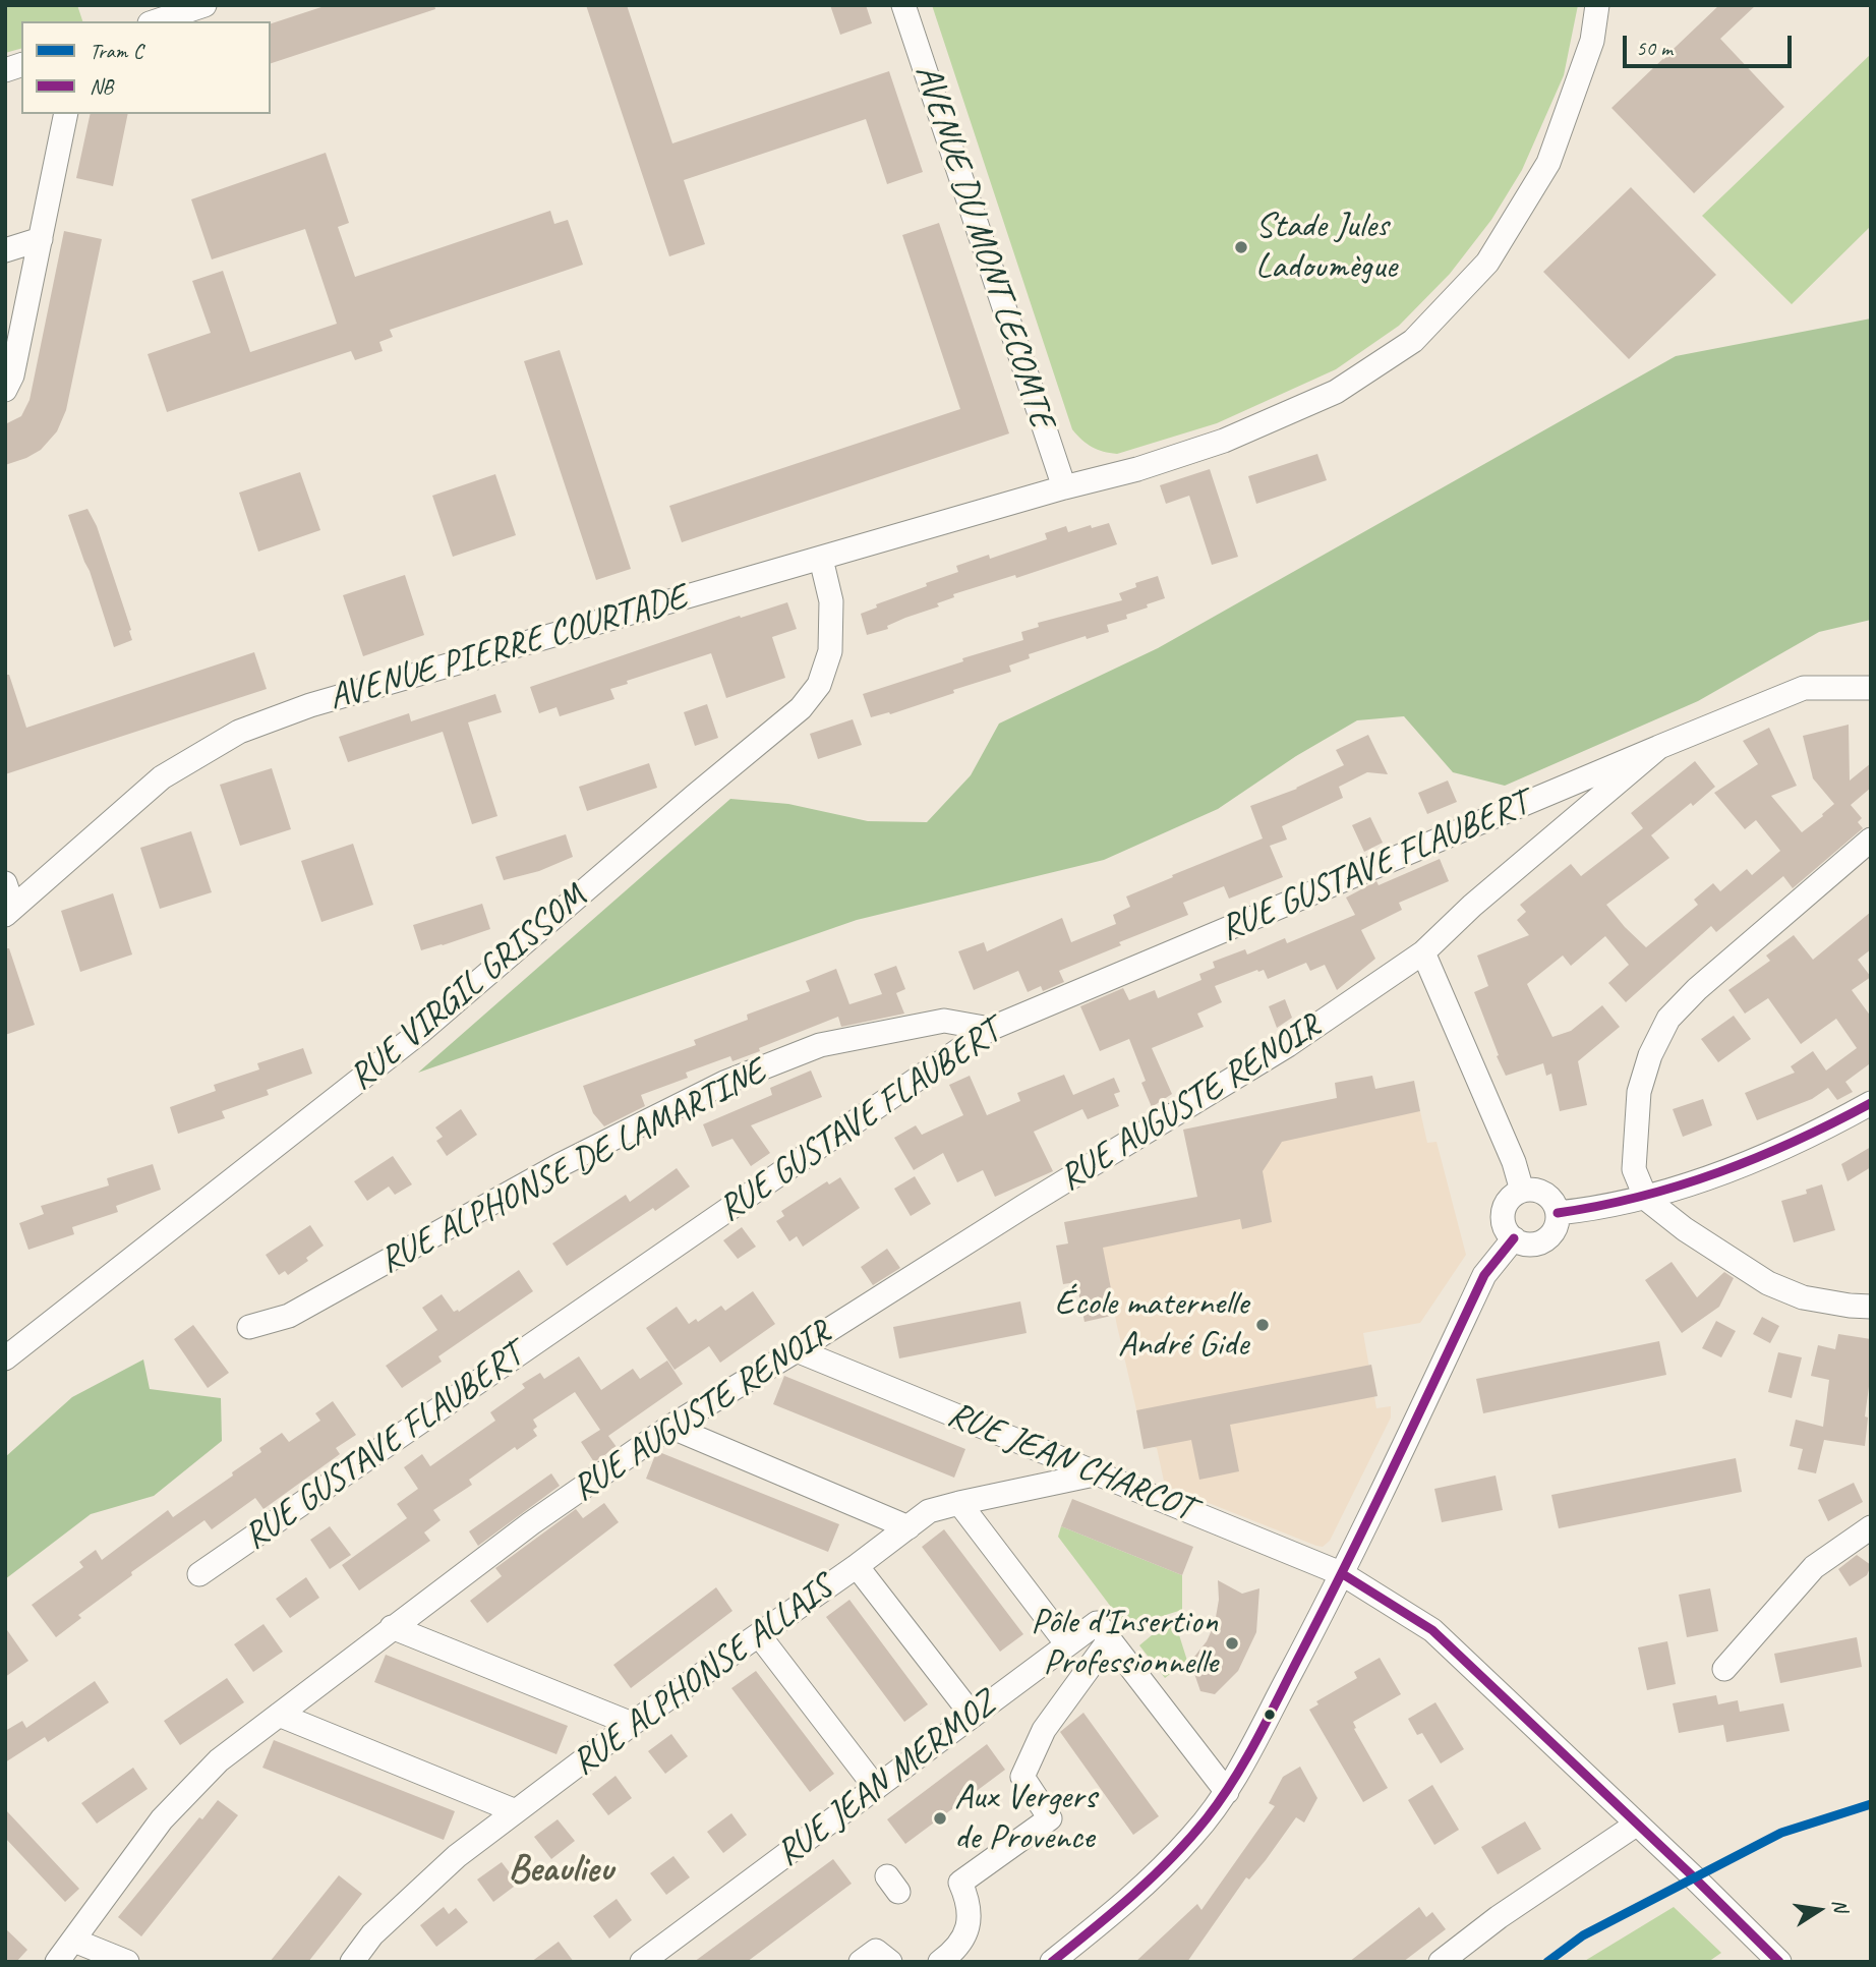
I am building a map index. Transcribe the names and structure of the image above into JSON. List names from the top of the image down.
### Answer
{
  "streets": {
    "street": [
      "AVENUE DU MONT LECOMTE",
      "AVENUE PIERRE COURTADE",
      "RUE GUSTAVE FLAUBERT",
      "RUE VIRGIL GRISSOM",
      "RUE AUGUSTE RENOIR",
      "RUE ALPHONSE DE LAMARTINE",
      "RUE JEAN CHARCOT",
      "RUE ALPHONSE ALLAIS",
      "RUE JEAN MERMOZ"
    ]
  },
  "crossings": [
    ["AVENUE DU MONT LECOMTE", "AVENUE PIERRE COURTADE"],
    ["AVENUE PIERRE COURTADE", "RUE VIRGIL GRISSOM"],
    ["RUE GUSTAVE FLAUBERT", "RUE AUGUSTE RENOIR"],
    ["RUE GUSTAVE FLAUBERT", "RUE ALPHONSE DE LAMARTINE"],
    ["RUE AUGUSTE RENOIR", "RUE JEAN CHARCOT"],
    ["RUE JEAN CHARCOT", "RUE ALPHONSE ALLAIS"]
  ],
  "districts": ["Beaulieu"],
  "places": [
    "Stade Jules Ladoumègue",
    "École maternelle André Gide",
    "Pôle d'Insertion Professionnelle",
    "Aux Vergers de Provence"
  ],
  "lines": ["transit line NB", "tram line C"],
  "legend": ["Tram C", "NB"],
  "scale_bar": "50 m",
  "north": "right"
}
